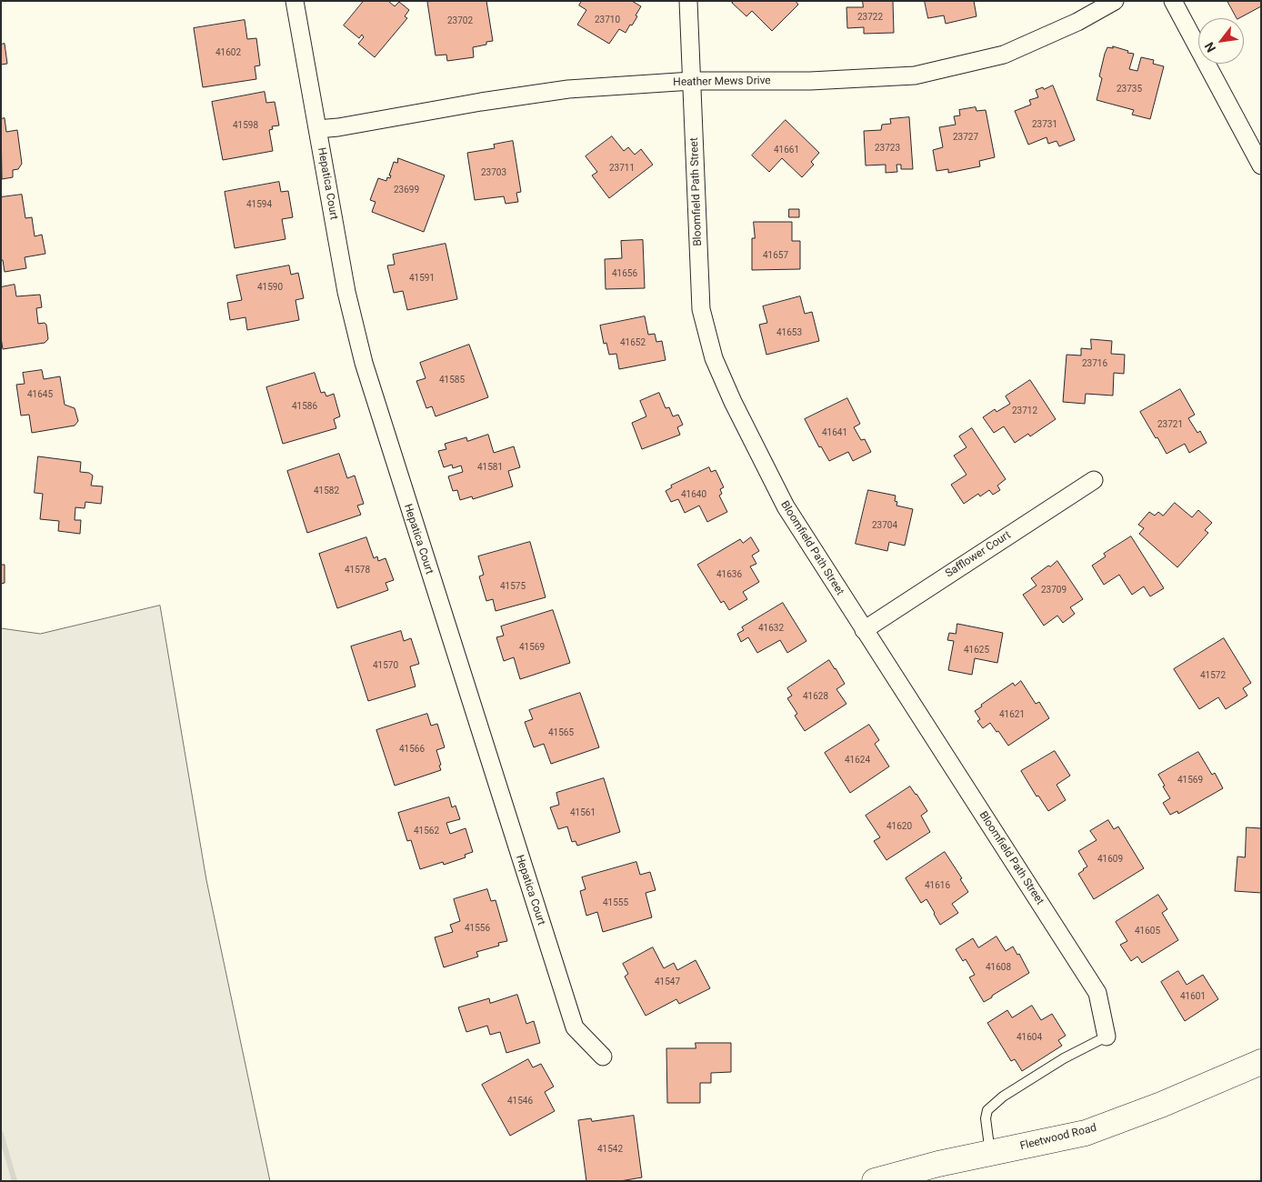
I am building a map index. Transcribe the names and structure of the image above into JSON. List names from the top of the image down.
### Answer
{
  "streets": {
    "main road": ["Fleetwood Road"],
    "street": [
      "Heather Mews Drive",
      "Hepatica Court",
      "Bloomfield Path Street",
      "Safflower Court"
    ]
  },
  "crossings": [
    ["Heather Mews Drive", "Hepatica Court"],
    ["Heather Mews Drive", "Bloomfield Path Street"],
    ["Bloomfield Path Street", "Safflower Court"]
  ],
  "house_numbers": [
    "23722",
    "23710",
    "23702",
    "41602",
    "23735",
    "23731",
    "41598",
    "23727",
    "23723",
    "41661",
    "23711",
    "23703",
    "23699",
    "41594",
    "41657",
    "41656",
    "41591",
    "41590",
    "41653",
    "41652",
    "23716",
    "41585",
    "41645",
    "41586",
    "23712",
    "23721",
    "41641",
    "41581",
    "41582",
    "41640",
    "23704",
    "41578",
    "41636",
    "41575",
    "23709",
    "41632",
    "41569",
    "41625",
    "41570",
    "41572",
    "41628",
    "41621",
    "41565",
    "41566",
    "41624",
    "41569",
    "41561",
    "41620",
    "41562",
    "41609",
    "41616",
    "41555",
    "41556",
    "41605",
    "41608",
    "41547",
    "41601",
    "41604",
    "41546",
    "41542"
  ],
  "north": "bottom left"
}
